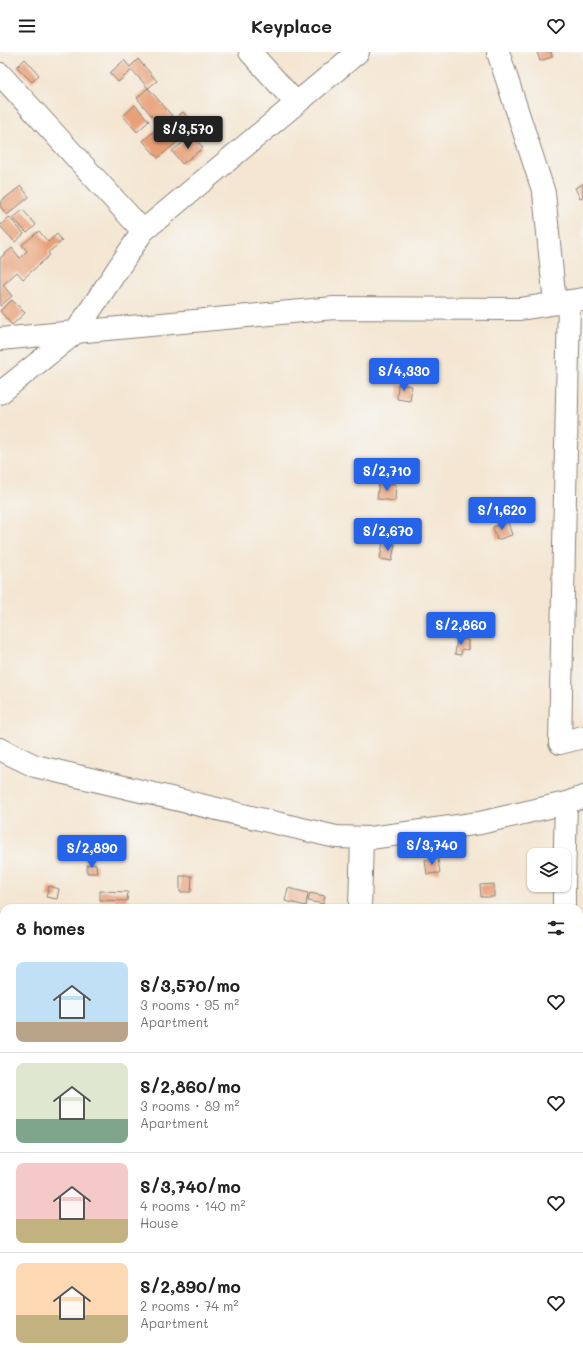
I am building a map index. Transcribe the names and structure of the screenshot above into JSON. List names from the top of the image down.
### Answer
{
  "page": {
    "header": "Keyplace",
    "price": [
      "S/3,570",
      "S/4,330",
      "S/2,710",
      "S/1,620",
      "S/2,670",
      "S/2,860",
      "S/3,740",
      "S/2,890"
    ],
    "heading": "8 homes",
    "list": [
      {
        "name": "S/3,570/mo",
        "note": "3 rooms · 95 m² · Apartment"
      },
      {
        "name": "S/2,860/mo",
        "note": "3 rooms · 89 m² · Apartment"
      },
      {
        "name": "S/3,740/mo",
        "note": "4 rooms · 140 m² · House"
      },
      {
        "name": "S/2,890/mo",
        "note": "2 rooms · 74 m² · Apartment"
      }
    ]
  }
}
